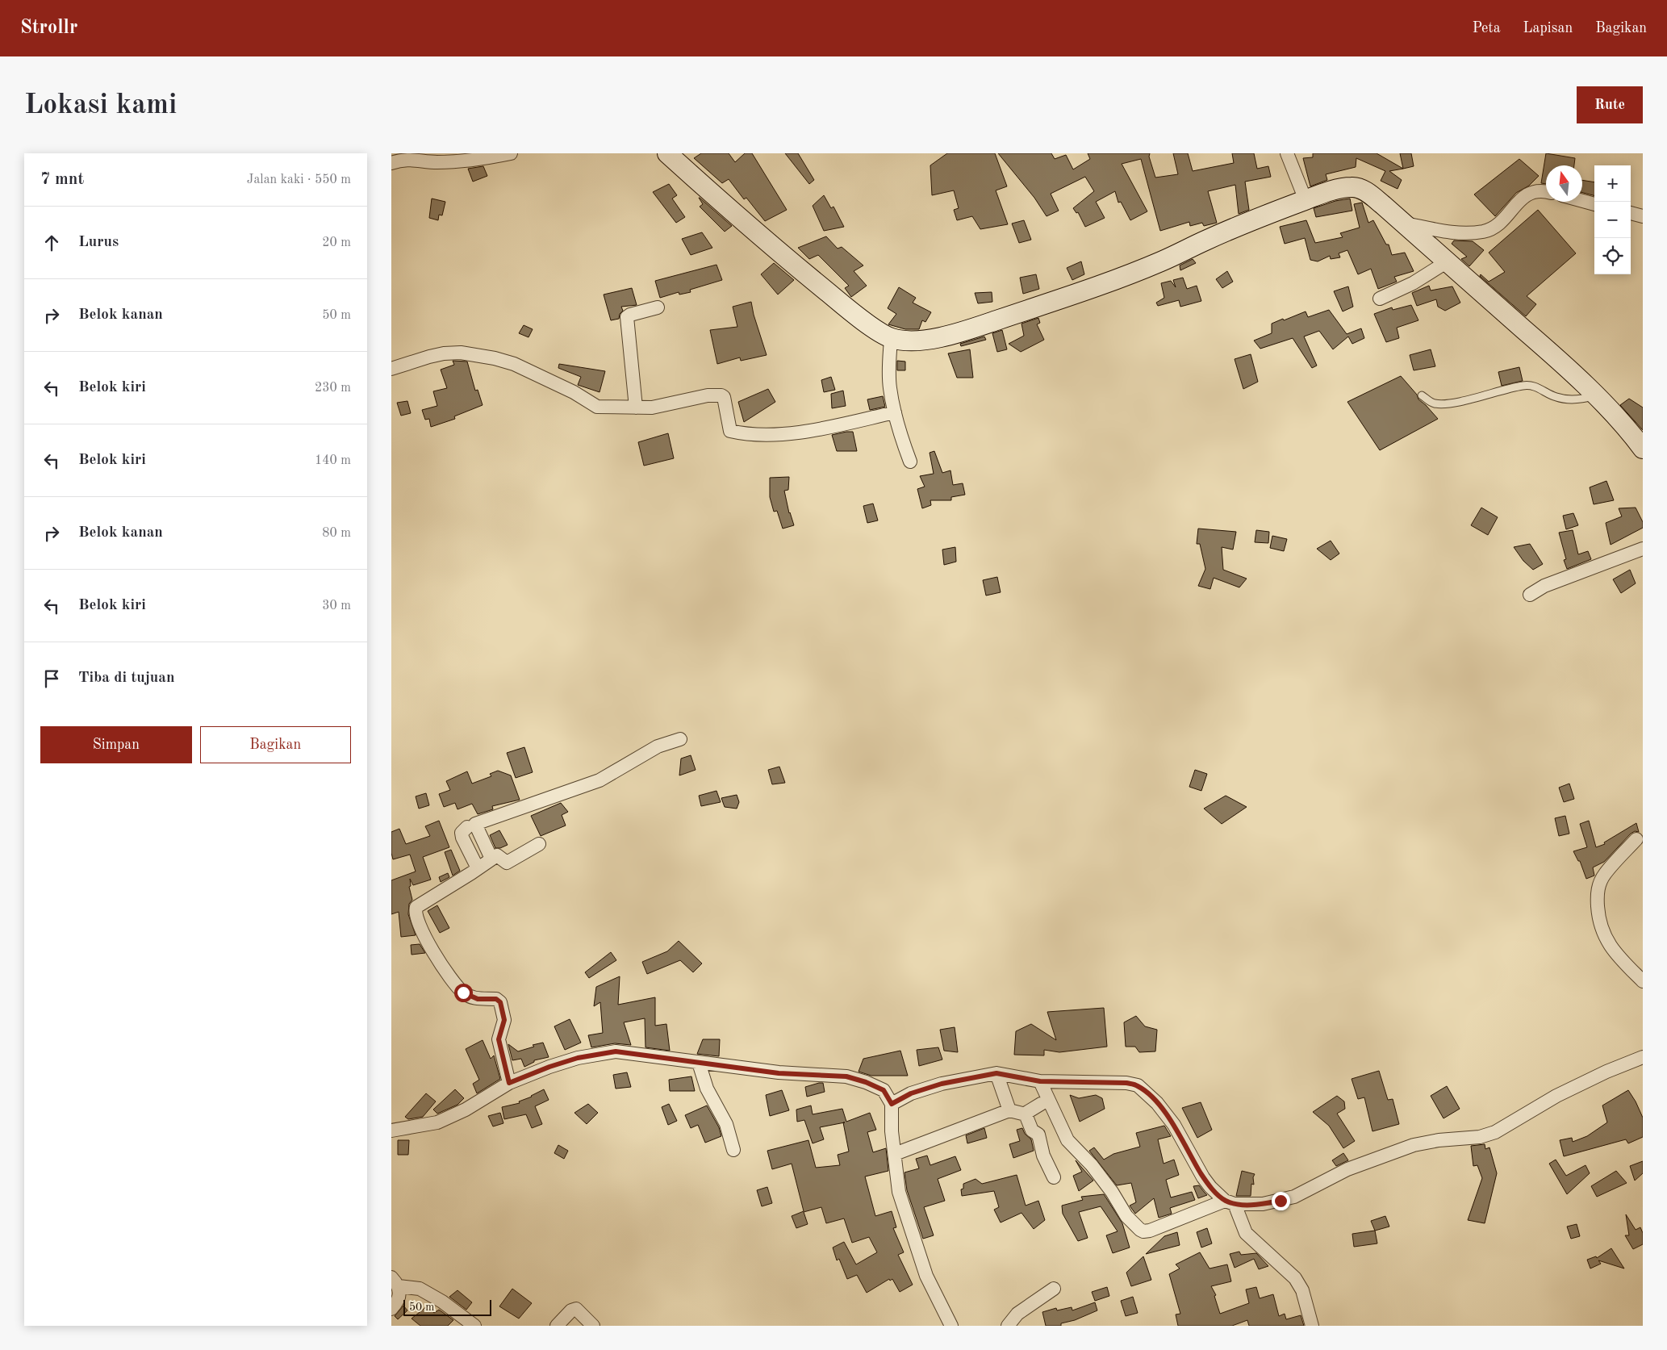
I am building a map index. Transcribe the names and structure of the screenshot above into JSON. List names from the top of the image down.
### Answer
{
  "scale_bar": "50 m",
  "north": "top",
  "page": {
    "header": "Strollr",
    "nav": ["Peta", "Lapisan", "Bagikan"],
    "buttons": [
      "Rute",
      ["Simpan", "Bagikan"]
    ],
    "title": "Lokasi kami",
    "heading": ["7 mnt", "Jalan kaki · 550 m"],
    "map_buttons": ["+", "−"],
    "list": [
      ["Lurus", "20 m"],
      ["Belok kanan", "50 m"],
      ["Belok kiri", "230 m"],
      ["Belok kiri", "140 m"],
      ["Belok kanan", "80 m"],
      ["Belok kiri", "30 m"],
      "Tiba di tujuan"
    ],
    "scale": "50 m"
  }
}
